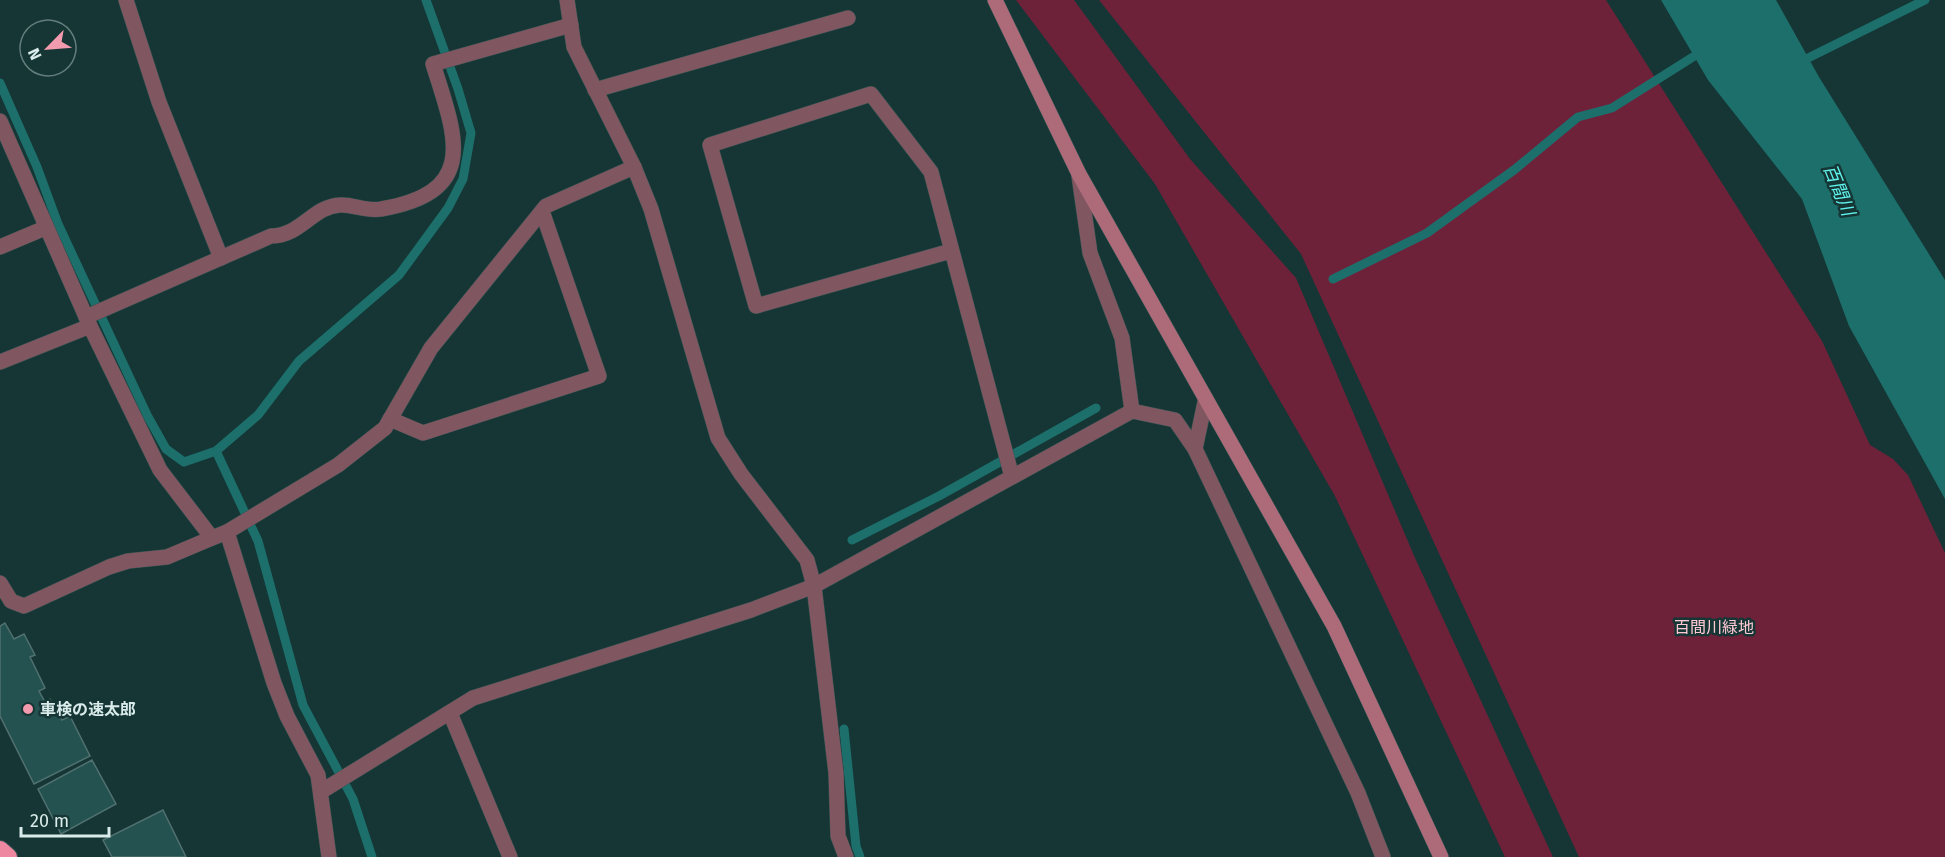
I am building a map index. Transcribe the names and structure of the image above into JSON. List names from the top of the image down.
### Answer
{
  "water": ["百間川"],
  "parks": ["百間川緑地"],
  "places": ["車検の速太郎"],
  "scale_bar": "20 m",
  "north": "bottom left"
}
